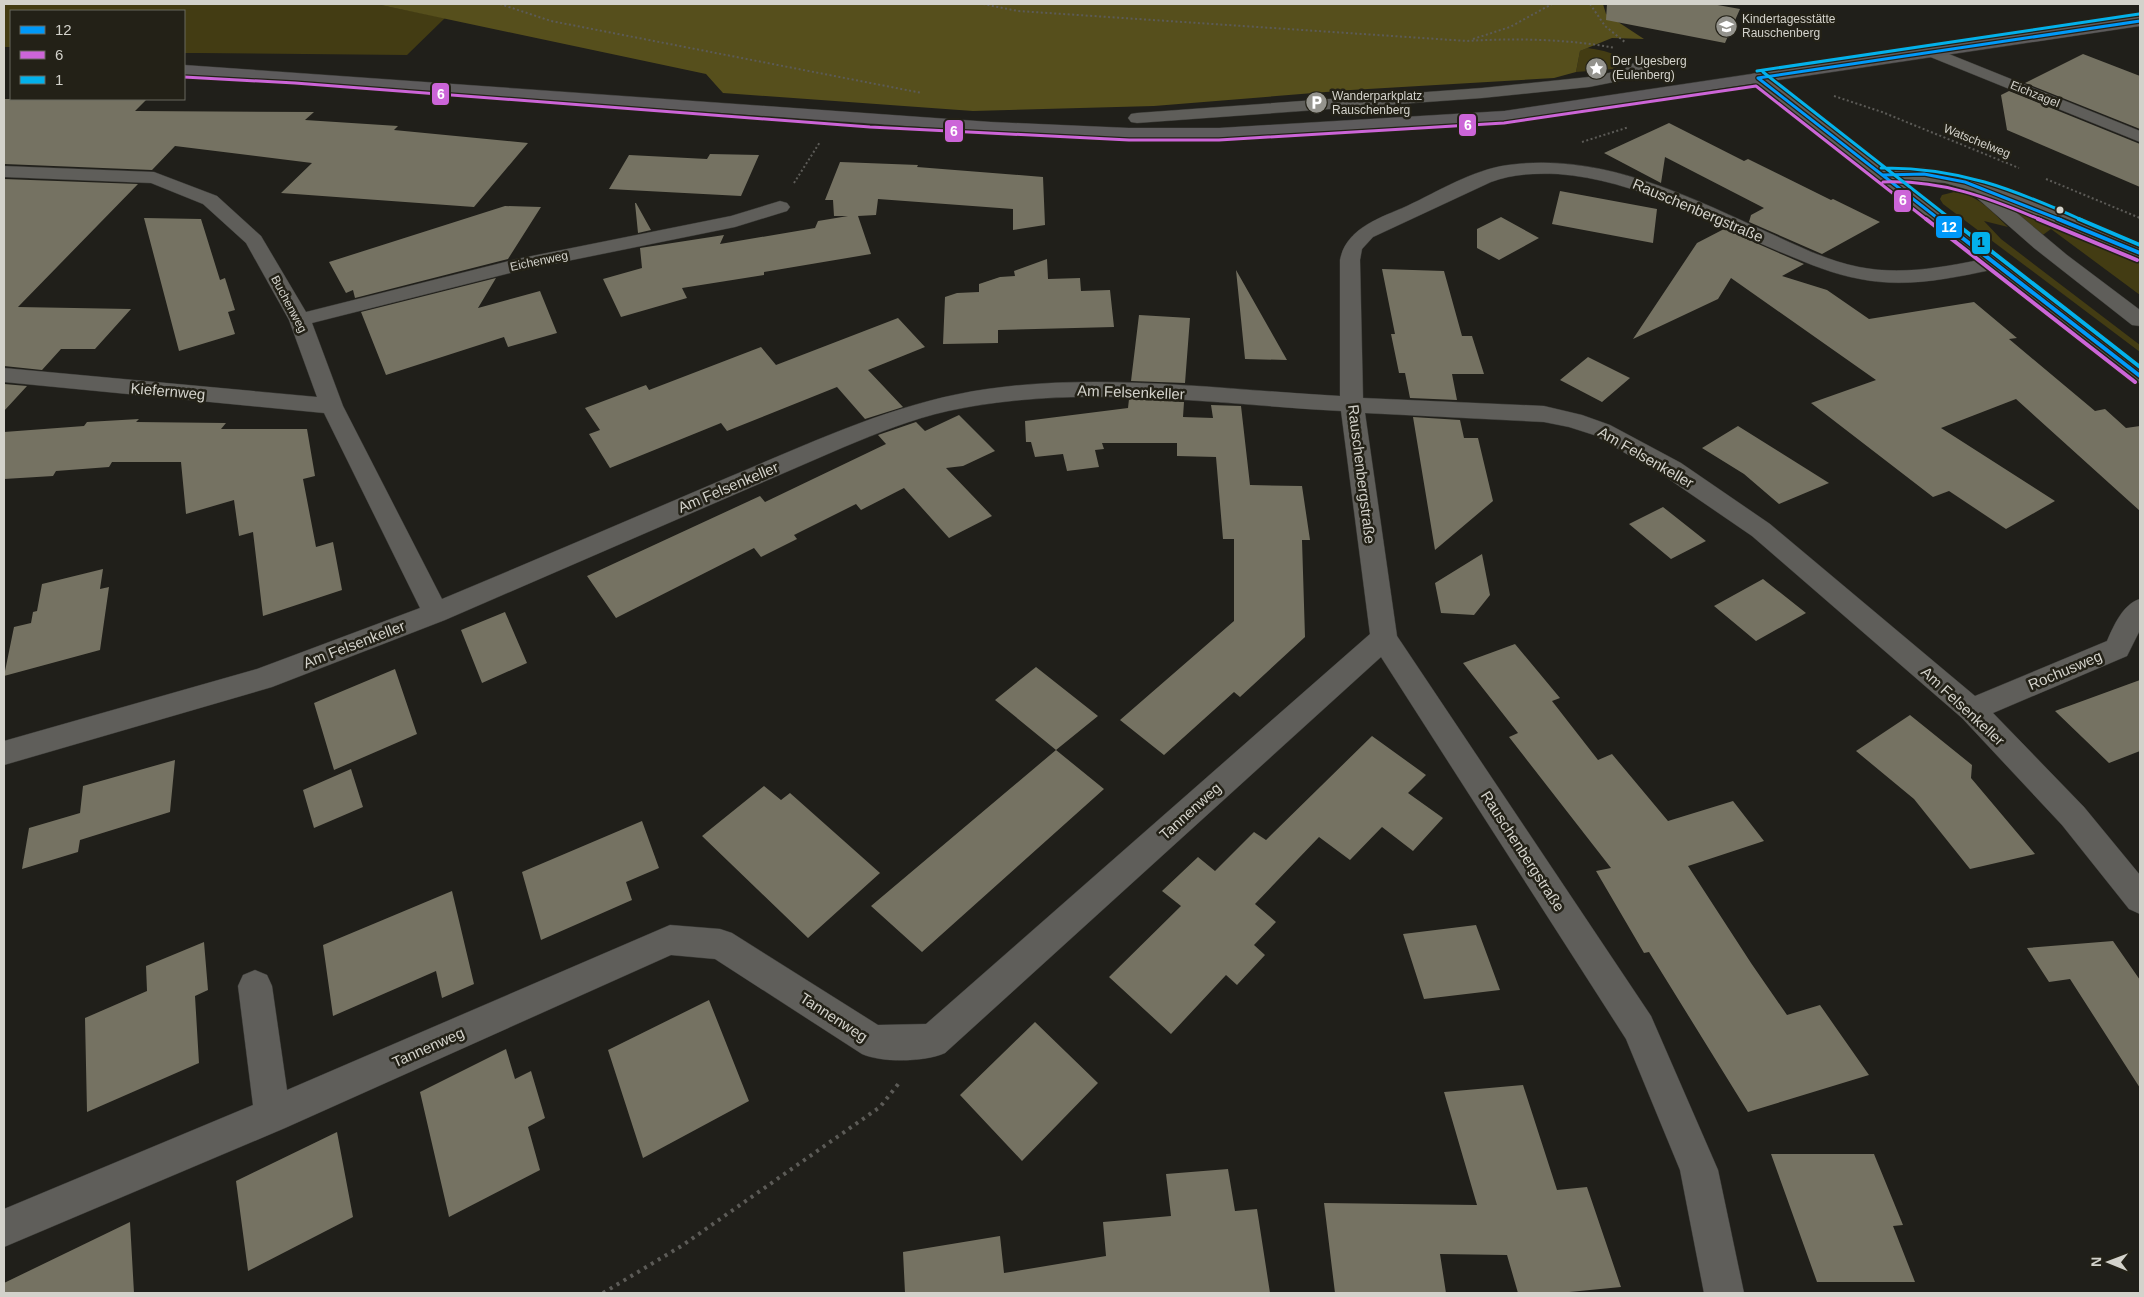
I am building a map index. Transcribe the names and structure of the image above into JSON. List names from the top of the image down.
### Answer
{
  "streets": {
    "street": [
      "Eichzagel",
      "Rauschenbergstraße",
      "Eichenweg",
      "Buchenweg",
      "Kiefernweg",
      "Am Felsenkeller",
      "Rochusweg",
      "Tannenweg"
    ],
    "path": ["Watschelweg"]
  },
  "crossings": [
    ["Rauschenbergstraße", "Am Felsenkeller"],
    ["Rauschenbergstraße", "Tannenweg"],
    ["Eichenweg", "Buchenweg"],
    ["Buchenweg", "Kiefernweg"],
    ["Buchenweg", "Am Felsenkeller"],
    ["Am Felsenkeller", "Rochusweg"]
  ],
  "places": {
    "school or university": ["Kindertagesstätte Rauschenberg"],
    "place": ["Der Ugesberg (Eulenberg)"],
    "parking": ["Wanderparkplatz Rauschenberg"]
  },
  "lines": ["transit line 1", "transit line 12", "transit line 6"],
  "legend": ["12", "6", "1"],
  "north": "left"
}
